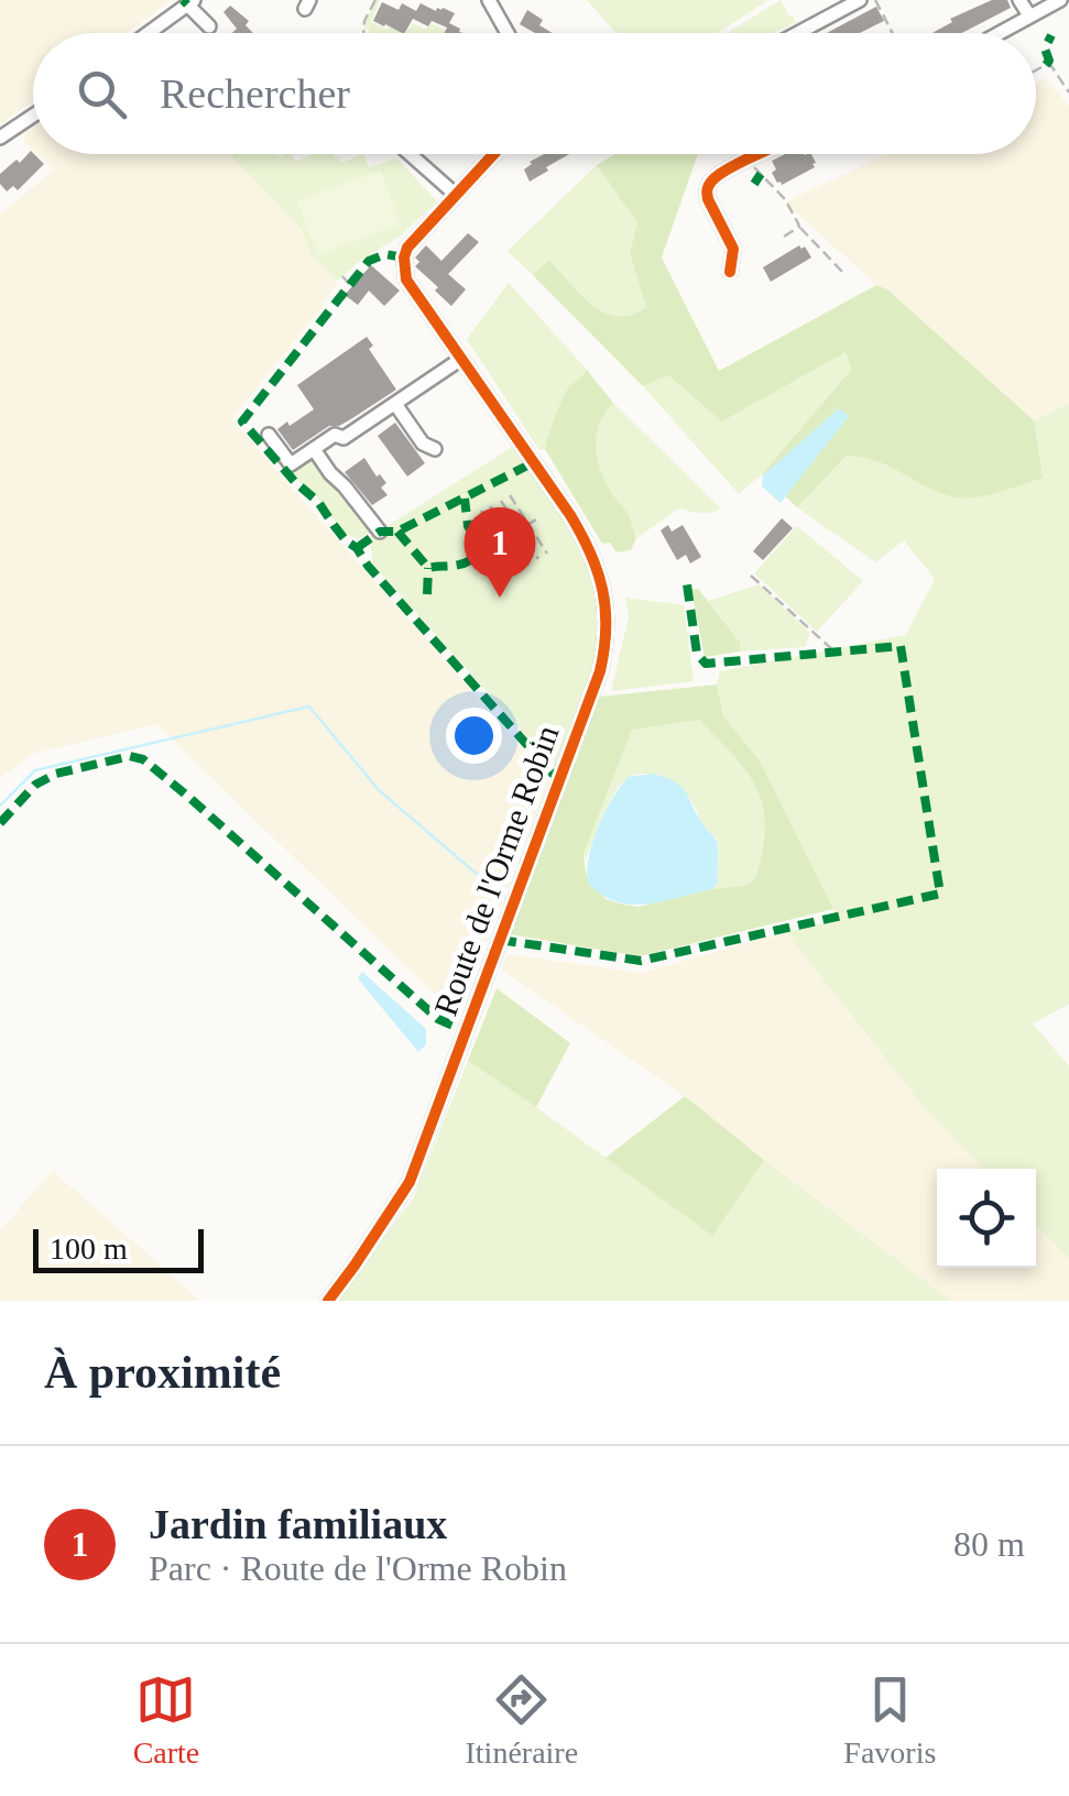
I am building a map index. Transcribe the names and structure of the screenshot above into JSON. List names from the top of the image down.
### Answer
{
  "streets": {
    "street": ["Route de l'Orme Robin"]
  },
  "scale_bar": "100 m",
  "page": {
    "search": "Rechercher",
    "pins": "1",
    "scale": "100 m",
    "heading": "À proximité",
    "list": [
      {
        "mark": "1",
        "name": "Jardin familiaux",
        "note": "Parc · Route de l'Orme Robin",
        "value": "80 m"
      }
    ],
    "nav": ["Carte", "Itinéraire", "Favoris"]
  }
}
